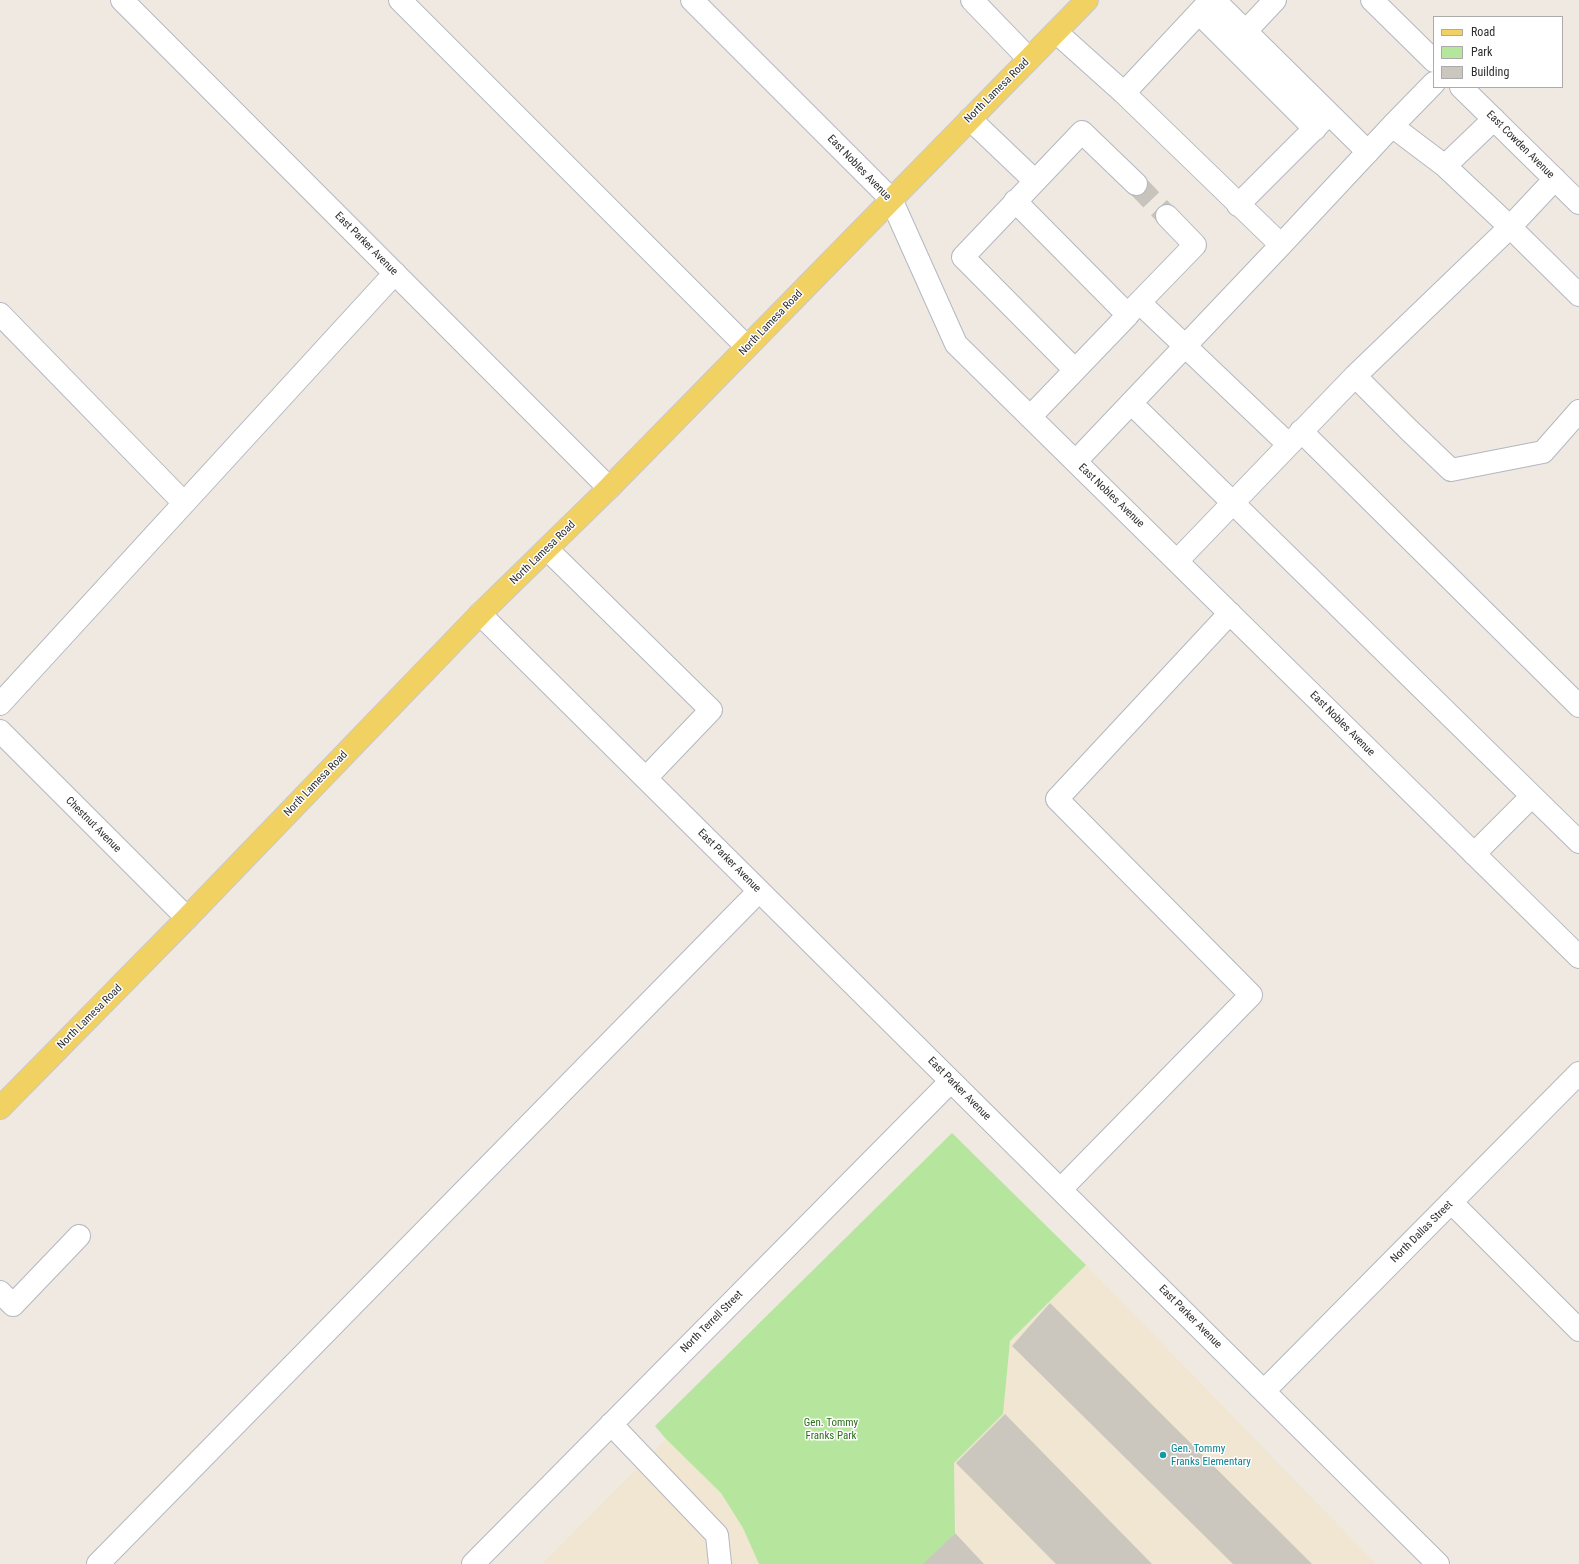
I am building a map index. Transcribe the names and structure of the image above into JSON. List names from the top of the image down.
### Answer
{
  "streets": {
    "main road": ["North Lamesa Road"],
    "street": [
      "East Cowden Avenue",
      "East Nobles Avenue",
      "East Parker Avenue",
      "Chestnut Avenue",
      "North Dallas Street",
      "North Terrell Street"
    ]
  },
  "crossings": [
    ["North Lamesa Road", "East Nobles Avenue"],
    ["North Lamesa Road", "East Parker Avenue"],
    ["North Lamesa Road", "Chestnut Avenue"],
    ["East Parker Avenue", "North Dallas Street"],
    ["East Parker Avenue", "North Terrell Street"]
  ],
  "parks": ["Gen. Tommy Franks Park"],
  "places": ["Gen. Tommy Franks Elementary"],
  "legend": ["Road", "Park", "Building"]
}
